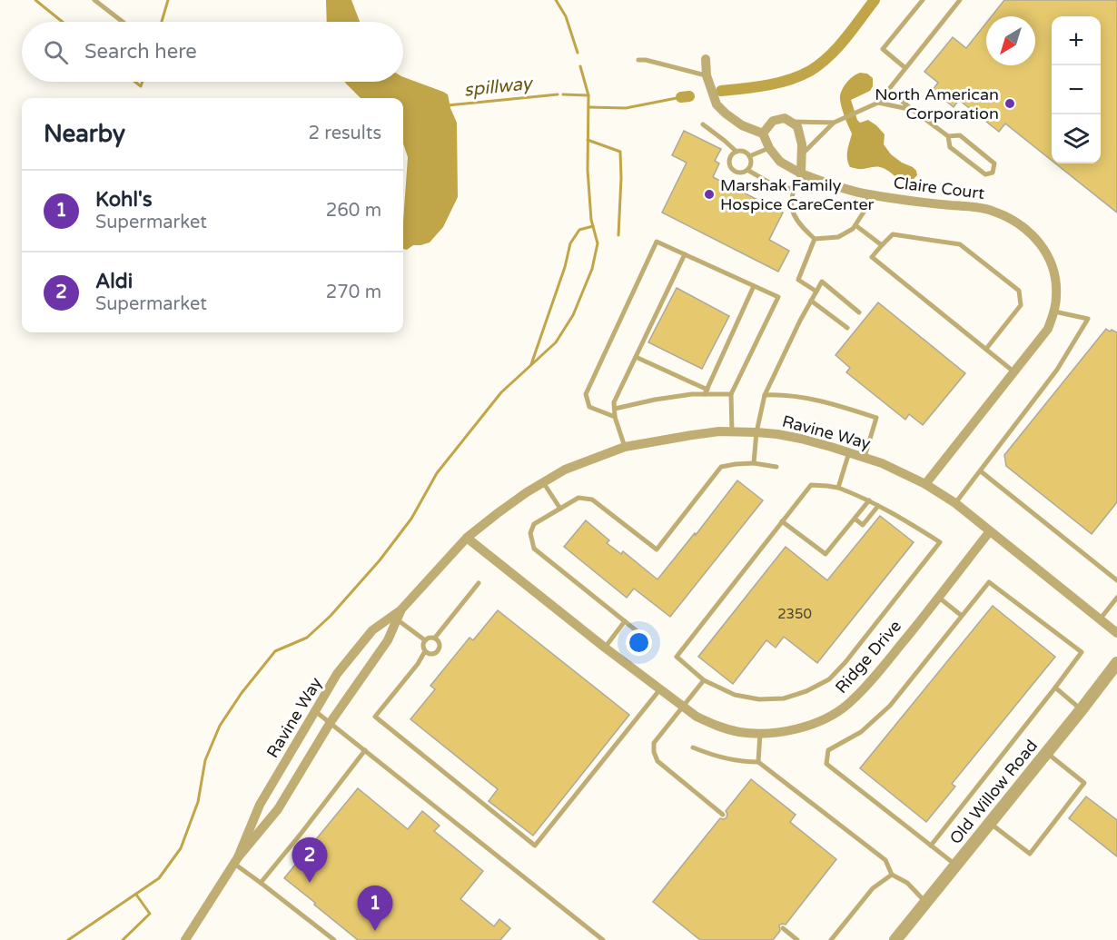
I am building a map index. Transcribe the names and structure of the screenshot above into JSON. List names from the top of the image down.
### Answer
{
  "streets": {
    "street": [
      "Claire Court",
      "Ravine Way",
      "Ridge Drive",
      "Old Willow Road"
    ]
  },
  "crossings": [
    ["Claire Court", "Ravine Way"],
    ["Ravine Way", "Ridge Drive"]
  ],
  "water": ["spillway"],
  "places": ["North American Corporation", "Marshak Family Hospice CareCenter"],
  "house_numbers": ["2350"],
  "north": "bottom left",
  "page": {
    "map_buttons": ["+", "−"],
    "search": "Search here",
    "heading": ["Nearby", "2 results"],
    "list": [
      {
        "mark": "1",
        "name": "Kohl's",
        "note": "Supermarket",
        "value": "260 m"
      },
      {
        "mark": "2",
        "name": "Aldi",
        "note": "Supermarket",
        "value": "270 m"
      }
    ],
    "pins": ["2", "1"]
  }
}
